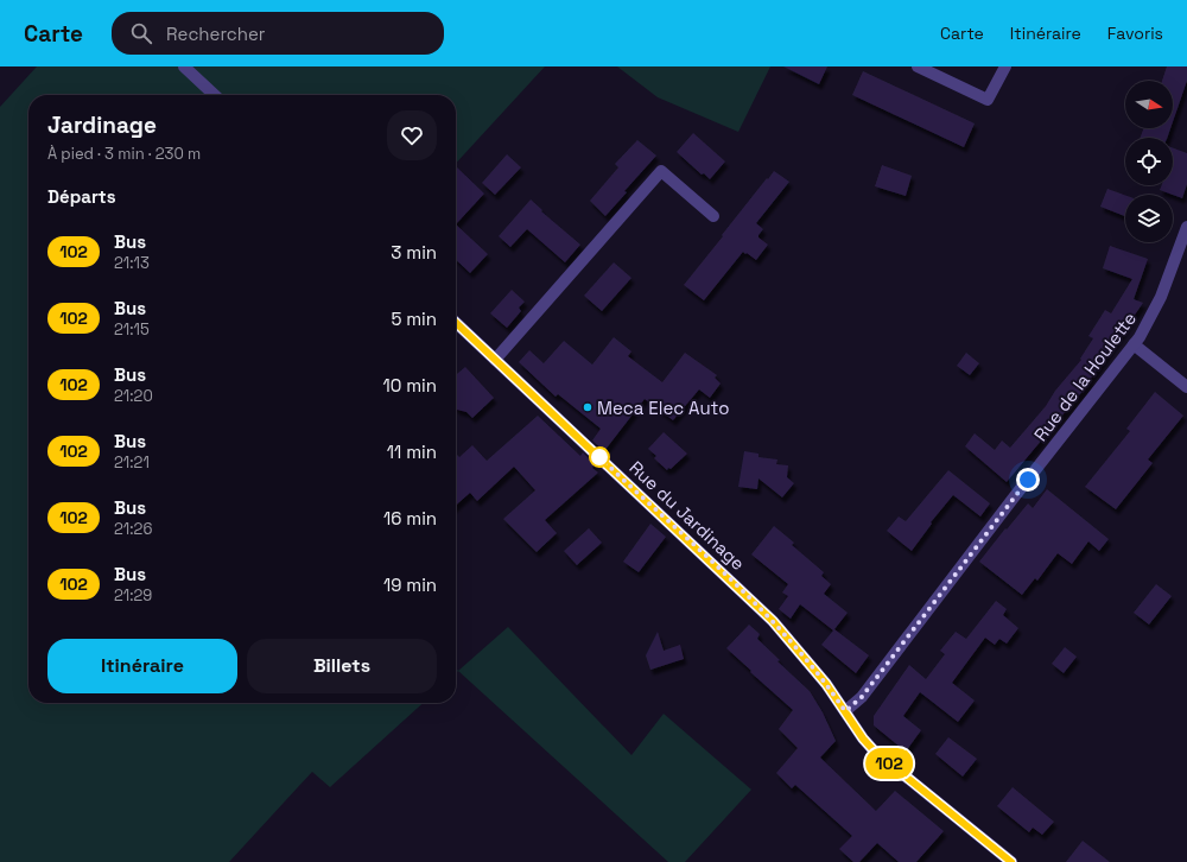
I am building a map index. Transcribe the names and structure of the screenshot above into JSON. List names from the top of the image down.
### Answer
{
  "streets": {
    "street": ["Rue de la Houlette", "Rue du Jardinage"]
  },
  "crossings": [
    ["Rue de la Houlette", "Rue du Jardinage"]
  ],
  "places": ["Meca Elec Auto"],
  "lines": ["bus line 102"],
  "north": "right",
  "page": {
    "header": "Carte",
    "search": "Rechercher",
    "nav": ["Carte", "Itinéraire", "Favoris"],
    "on_map": "102",
    "heading": [
      ["Jardinage", "À pied · 3 min · 230 m"],
      "Départs"
    ],
    "list": [
      {
        "mark": "102",
        "name": "Bus",
        "note": "21:13",
        "value": "3 min"
      },
      {
        "mark": "102",
        "name": "Bus",
        "note": "21:15",
        "value": "5 min"
      },
      {
        "mark": "102",
        "name": "Bus",
        "note": "21:20",
        "value": "10 min"
      },
      {
        "mark": "102",
        "name": "Bus",
        "note": "21:21",
        "value": "11 min"
      },
      {
        "mark": "102",
        "name": "Bus",
        "note": "21:26",
        "value": "16 min"
      },
      {
        "mark": "102",
        "name": "Bus",
        "note": "21:29",
        "value": "19 min"
      }
    ],
    "buttons": ["Itinéraire", "Billets"]
  }
}
